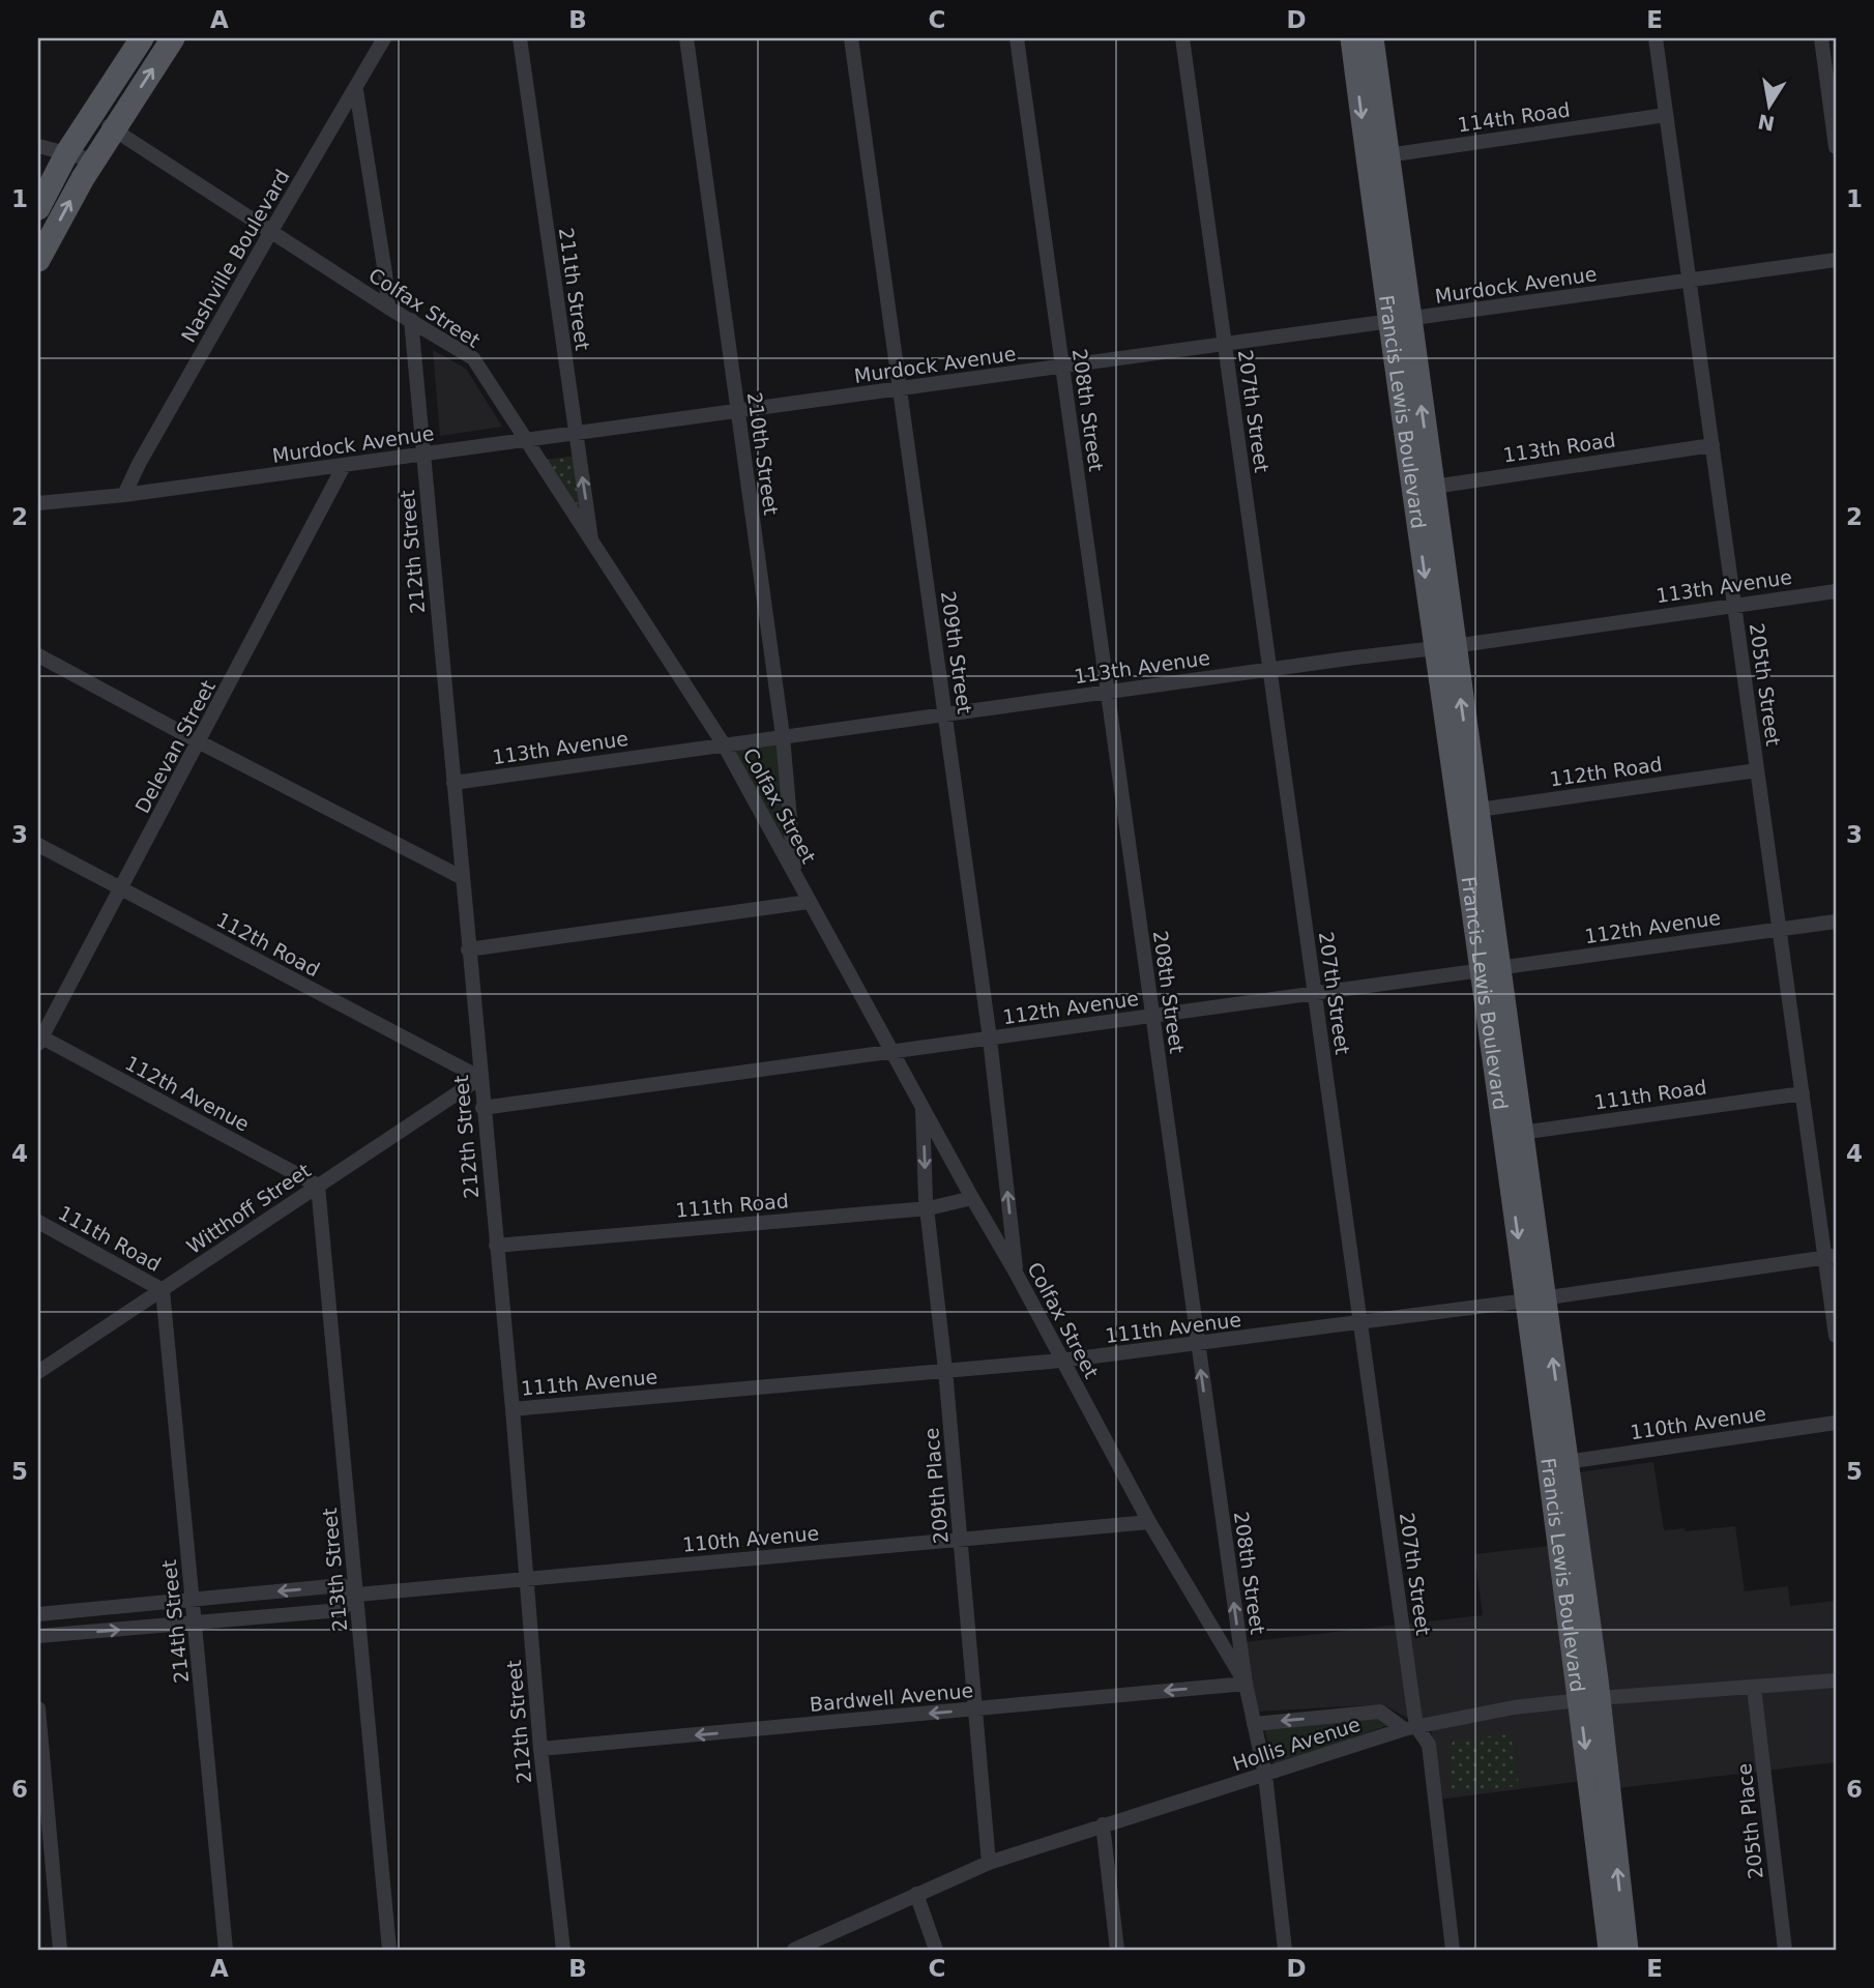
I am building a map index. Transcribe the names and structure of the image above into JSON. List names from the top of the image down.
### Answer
{
  "streets": {
    "main road": ["Francis Lewis Boulevard"],
    "street": [
      "114th Road",
      "Nashville Boulevard",
      "Murdock Avenue",
      "211th Street",
      "Colfax Street",
      "208th Street",
      "207th Street",
      "113th Road",
      "210th Street",
      "212th Street",
      "113th Avenue",
      "209th Street",
      "205th Street",
      "Delevan Street",
      "112th Road",
      "112th Avenue",
      "111th Road",
      "Witthoff Street",
      "111th Avenue",
      "110th Avenue",
      "209th Place",
      "213th Street",
      "214th Street",
      "Bardwell Avenue",
      "Hollis Avenue",
      "205th Place"
    ]
  },
  "crossings": [
    ["114th Road", "Francis Lewis Boulevard"],
    ["114th Road", "205th Street"],
    ["Nashville Boulevard", "Murdock Avenue"],
    ["Nashville Boulevard", "Colfax Street"],
    ["Murdock Avenue", "211th Street"],
    ["Murdock Avenue", "Colfax Street"],
    ["Murdock Avenue", "208th Street"],
    ["Murdock Avenue", "207th Street"],
    ["Murdock Avenue", "Francis Lewis Boulevard"],
    ["Murdock Avenue", "210th Street"],
    ["Murdock Avenue", "212th Street"],
    ["Murdock Avenue", "209th Street"],
    ["Murdock Avenue", "205th Street"],
    ["Murdock Avenue", "Delevan Street"],
    ["211th Street", "Colfax Street"],
    ["Colfax Street", "208th Street"],
    ["Colfax Street", "210th Street"],
    ["Colfax Street", "212th Street"],
    ["Colfax Street", "113th Avenue"],
    ["Colfax Street", "209th Street"],
    ["Colfax Street", "112th Avenue"],
    ["Colfax Street", "111th Road"],
    ["Colfax Street", "111th Avenue"],
    ["Colfax Street", "110th Avenue"],
    ["Colfax Street", "209th Place"],
    ["Colfax Street", "Bardwell Avenue"],
    ["208th Street", "113th Avenue"],
    ["208th Street", "112th Avenue"],
    ["208th Street", "111th Avenue"],
    ["208th Street", "Bardwell Avenue"],
    ["208th Street", "Hollis Avenue"],
    ["207th Street", "113th Avenue"],
    ["207th Street", "112th Avenue"],
    ["207th Street", "111th Avenue"],
    ["207th Street", "Hollis Avenue"],
    ["Francis Lewis Boulevard", "113th Road"],
    ["Francis Lewis Boulevard", "113th Avenue"],
    ["Francis Lewis Boulevard", "112th Road"],
    ["Francis Lewis Boulevard", "112th Avenue"],
    ["Francis Lewis Boulevard", "111th Road"],
    ["Francis Lewis Boulevard", "111th Avenue"],
    ["Francis Lewis Boulevard", "110th Avenue"],
    ["Francis Lewis Boulevard", "Hollis Avenue"],
    ["113th Road", "205th Street"],
    ["210th Street", "113th Avenue"],
    ["212th Street", "113th Avenue"],
    ["212th Street", "112th Road"],
    ["212th Street", "112th Avenue"],
    ["212th Street", "111th Road"],
    ["212th Street", "Witthoff Street"],
    ["212th Street", "111th Avenue"],
    ["212th Street", "110th Avenue"],
    ["212th Street", "Bardwell Avenue"],
    ["113th Avenue", "209th Street"],
    ["113th Avenue", "205th Street"],
    ["209th Street", "112th Avenue"],
    ["205th Street", "112th Road"],
    ["205th Street", "112th Avenue"],
    ["205th Street", "111th Road"],
    ["205th Street", "111th Avenue"],
    ["Delevan Street", "112th Road"],
    ["Delevan Street", "112th Avenue"],
    ["112th Road", "Witthoff Street"],
    ["112th Avenue", "Witthoff Street"],
    ["112th Avenue", "213th Street"],
    ["111th Road", "Witthoff Street"],
    ["111th Road", "209th Place"],
    ["111th Road", "214th Street"],
    ["Witthoff Street", "213th Street"],
    ["Witthoff Street", "214th Street"],
    ["111th Avenue", "209th Place"],
    ["110th Avenue", "209th Place"],
    ["110th Avenue", "213th Street"],
    ["110th Avenue", "214th Street"],
    ["209th Place", "Bardwell Avenue"],
    ["209th Place", "Hollis Avenue"],
    ["Hollis Avenue", "205th Place"]
  ],
  "one_way": ["Bardwell Avenue"],
  "north": "bottom",
  "grid": {
    "columns": [
      "A",
      "B",
      "C",
      "D",
      "E"
    ],
    "rows": [
      "1",
      "2",
      "3",
      "4",
      "5",
      "6"
    ]
  }
}
